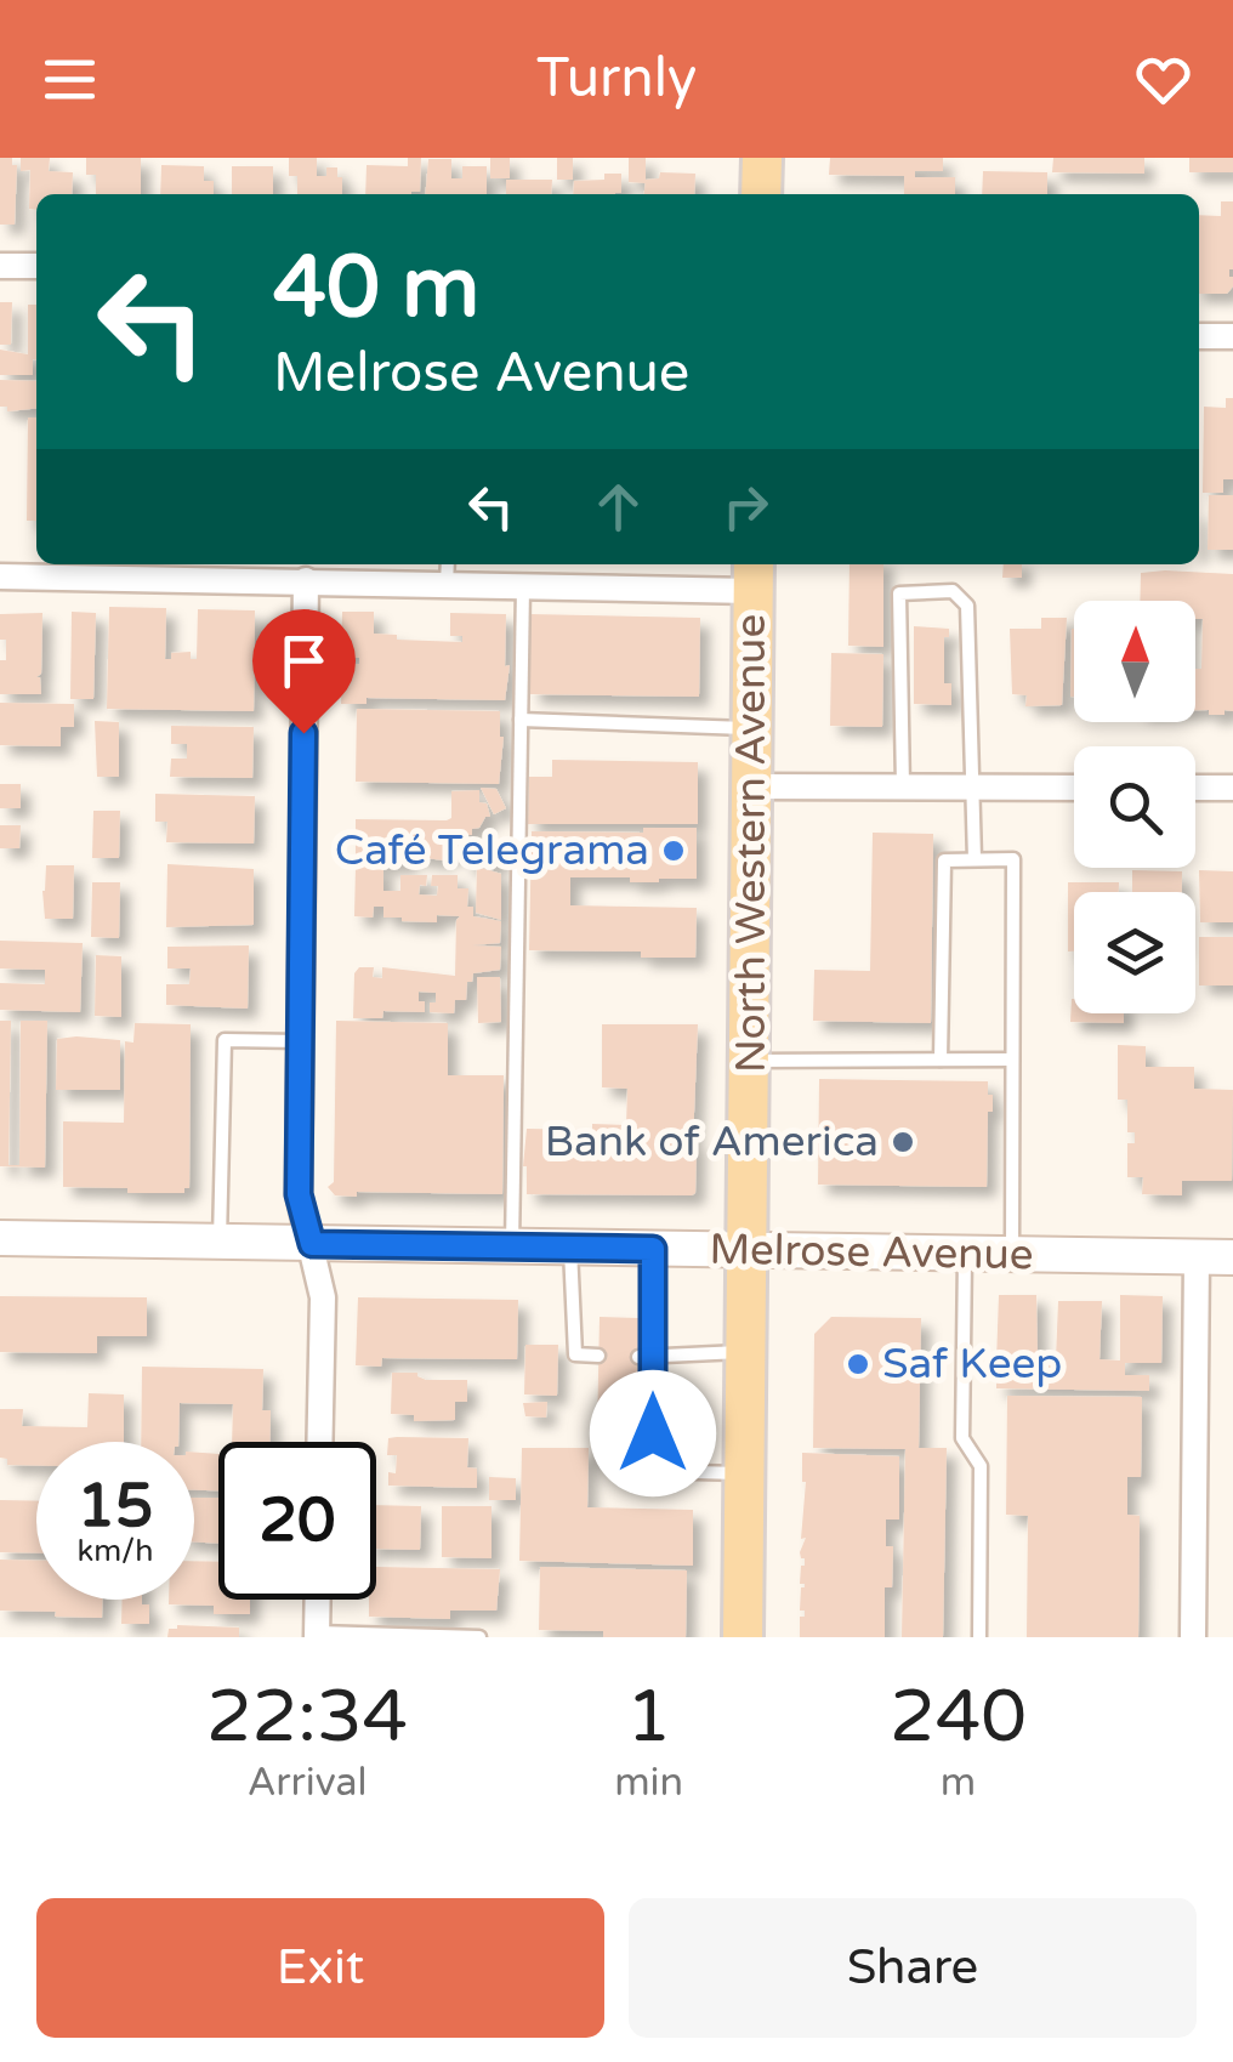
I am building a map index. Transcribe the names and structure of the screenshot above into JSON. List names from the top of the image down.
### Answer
{
  "streets": {
    "main road": ["North Western Avenue", "Melrose Avenue"]
  },
  "crossings": [
    ["North Western Avenue", "Melrose Avenue"]
  ],
  "places": ["Café Telegrama", "Bank of America", "Saf Keep"],
  "north": "top",
  "page": {
    "header": "Turnly",
    "turn": ["40 m", "Melrose Avenue"],
    "speed": "15 km/h",
    "limit": "20",
    "eta": [
      "22:34",
      "Arrival",
      "1",
      "min",
      "240",
      "m"
    ],
    "buttons": ["Exit", "Share"]
  }
}
